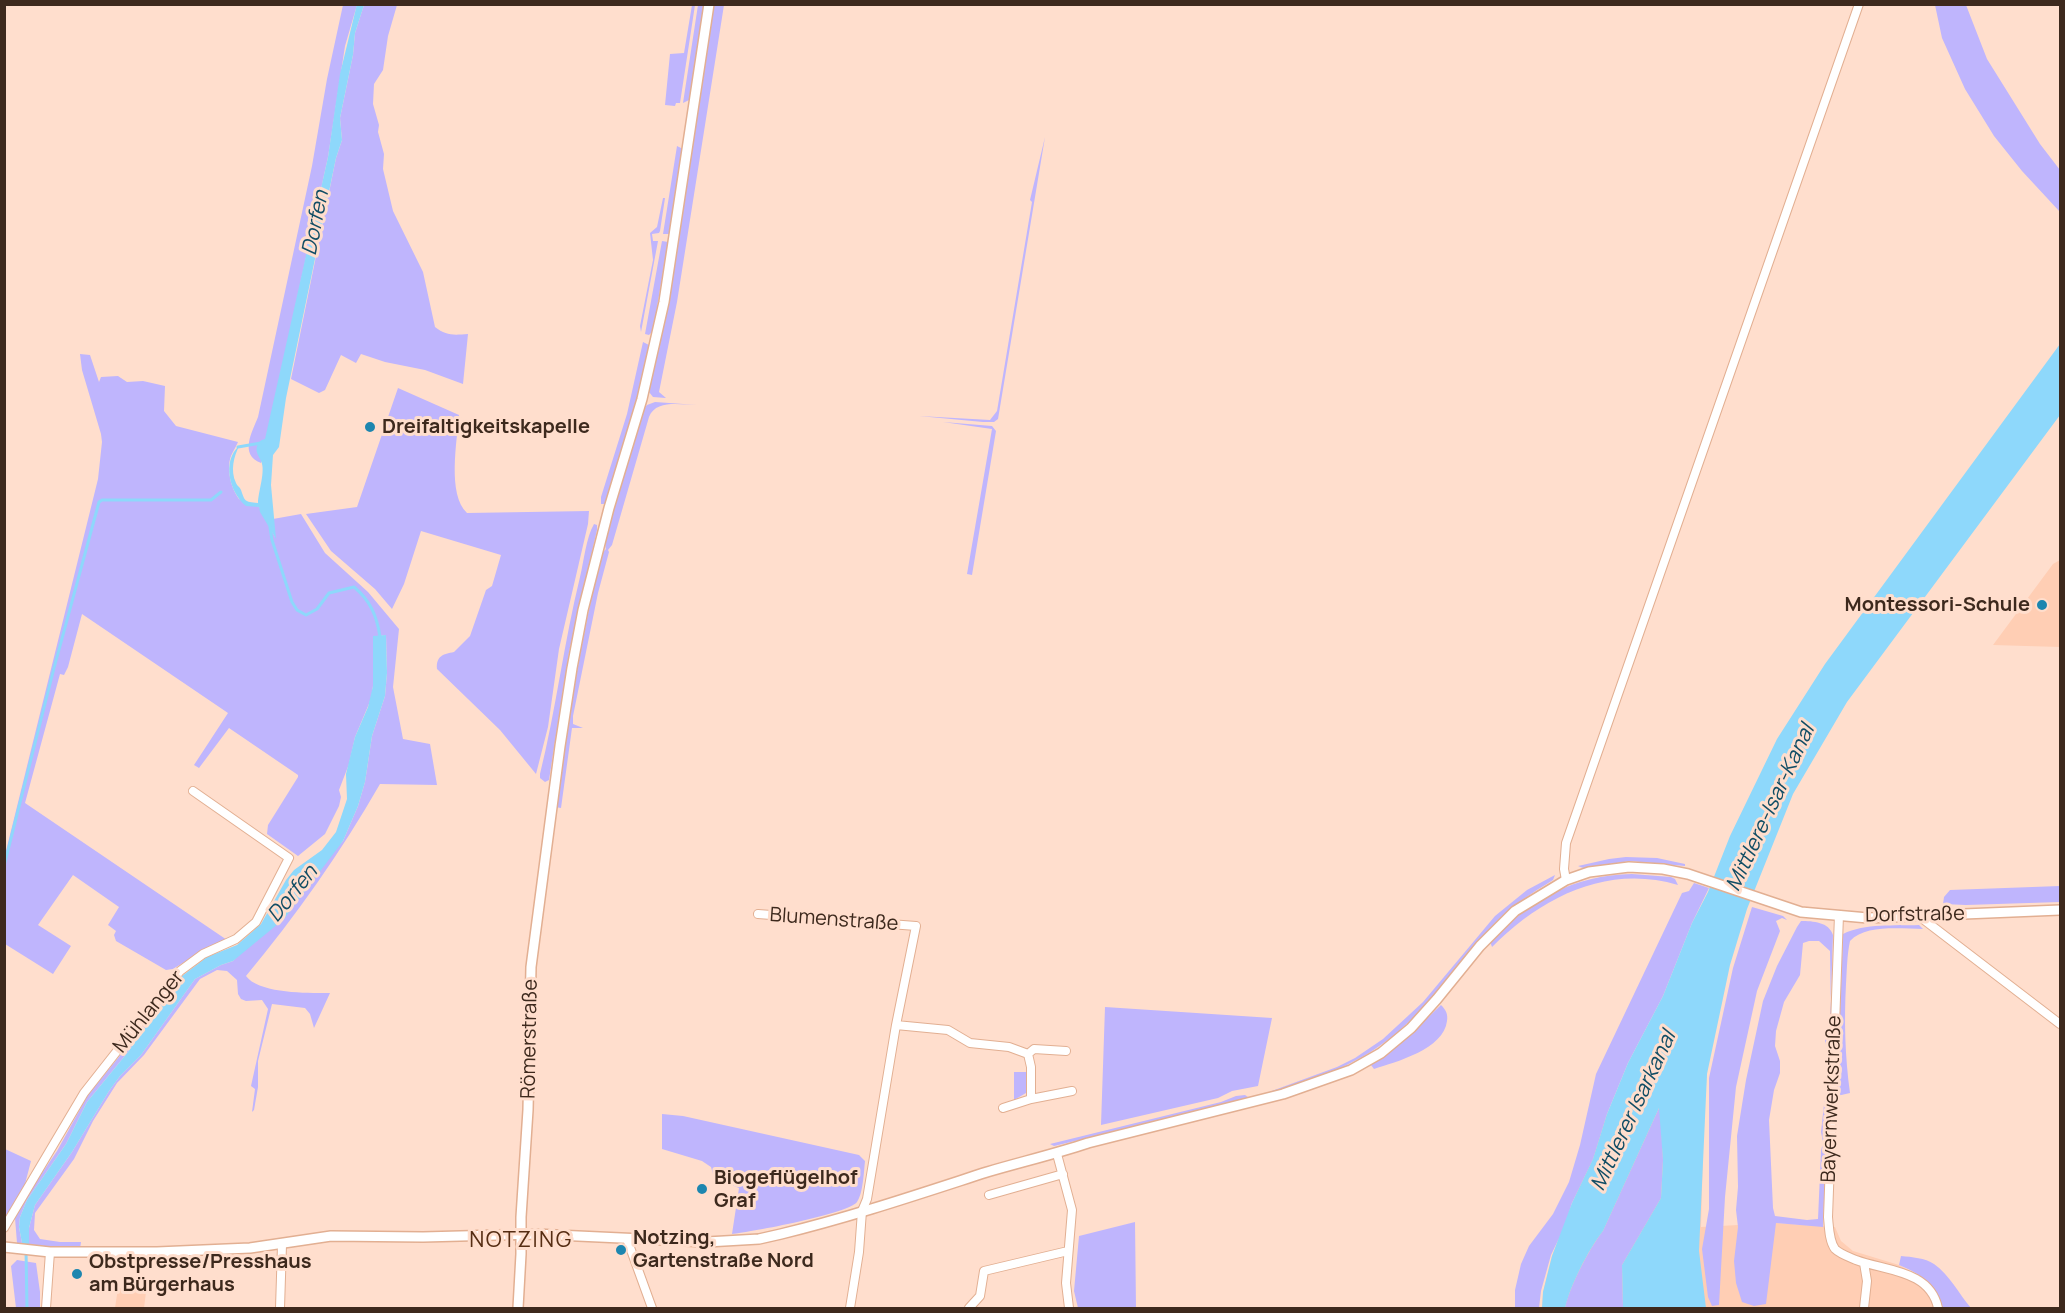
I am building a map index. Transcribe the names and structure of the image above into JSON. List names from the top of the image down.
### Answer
{
  "streets": {
    "street": [
      "Dorfstraße",
      "Blumenstraße",
      "Mühlanger",
      "Römerstraße",
      "Bayernwerkstraße"
    ]
  },
  "crossings": [
    ["Dorfstraße", "Bayernwerkstraße"]
  ],
  "districts": ["NOTZING"],
  "water": ["Dorfen", "Mittlere-Isar-Kanal", "Mittlerer Isarkanal"],
  "places": [
    "Dreifaltigkeitskapelle",
    "Montessori-Schule",
    "Biogeflügelhof Graf",
    "Notzing, Gartenstraße Nord",
    "Obstpresse/Presshaus am Bürgerhaus"
  ]
}
